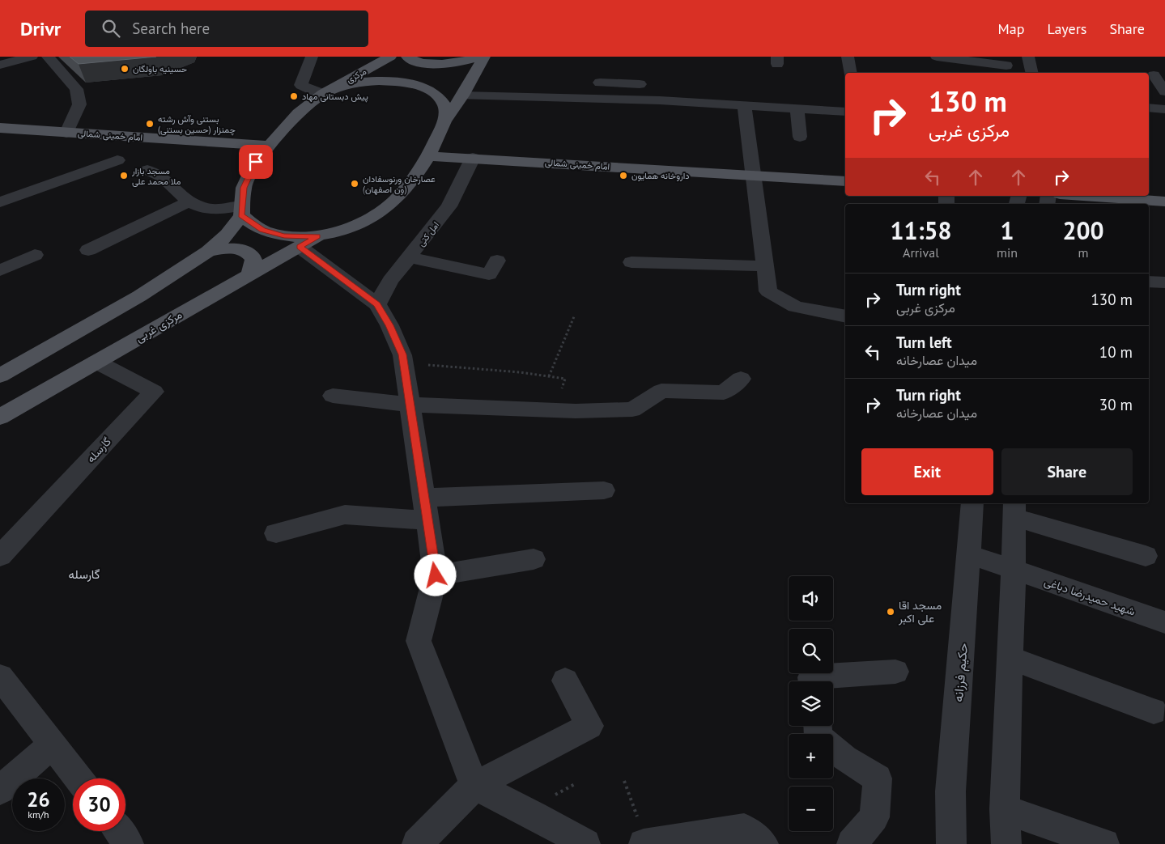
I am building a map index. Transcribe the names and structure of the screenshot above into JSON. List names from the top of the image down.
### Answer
{
  "streets": {
    "main road": ["مرکزی", "امام خمینی شمالی", "مرکزی غربی"],
    "street": [
      "امل کتی",
      "گارسله",
      "شهید حمیدرضا دباغی",
      "حکیم فرزانه"
    ]
  },
  "crossings": [
    ["امام خمینی شمالی", "امل کتی"],
    ["مرکزی غربی", "گارسله"],
    ["شهید حمیدرضا دباغی", "حکیم فرزانه"]
  ],
  "districts": ["گارسله"],
  "places": [
    "حسینیه باولگان",
    "پیش دبستانی مهاد",
    "بستنی وآش رشته چمنزار (حسین بستنی)",
    "مسجد بازار ملا محمد علی",
    "داروخانه همایون",
    "عصارخان ورنوسفادان (ون اصفهان)",
    "مسجد اقا علی اکبر"
  ],
  "page": {
    "header": "Drivr",
    "search": "Search here",
    "nav": ["Map", "Layers", "Share"],
    "turn": ["130 m", "مرکزی غربی"],
    "eta": [
      "11:58",
      "Arrival",
      "1",
      "min",
      "200",
      "m"
    ],
    "list": [
      {
        "name": "Turn right",
        "note": "مرکزی غربی",
        "value": "130 m"
      },
      {
        "name": "Turn left",
        "note": "میدان عصارخانه",
        "value": "10 m"
      },
      {
        "name": "Turn right",
        "note": "میدان عصارخانه",
        "value": "30 m"
      }
    ],
    "buttons": ["Exit", "Share"],
    "map_buttons": ["+", "−"],
    "speed": "26 km/h",
    "limit": "30"
  }
}
